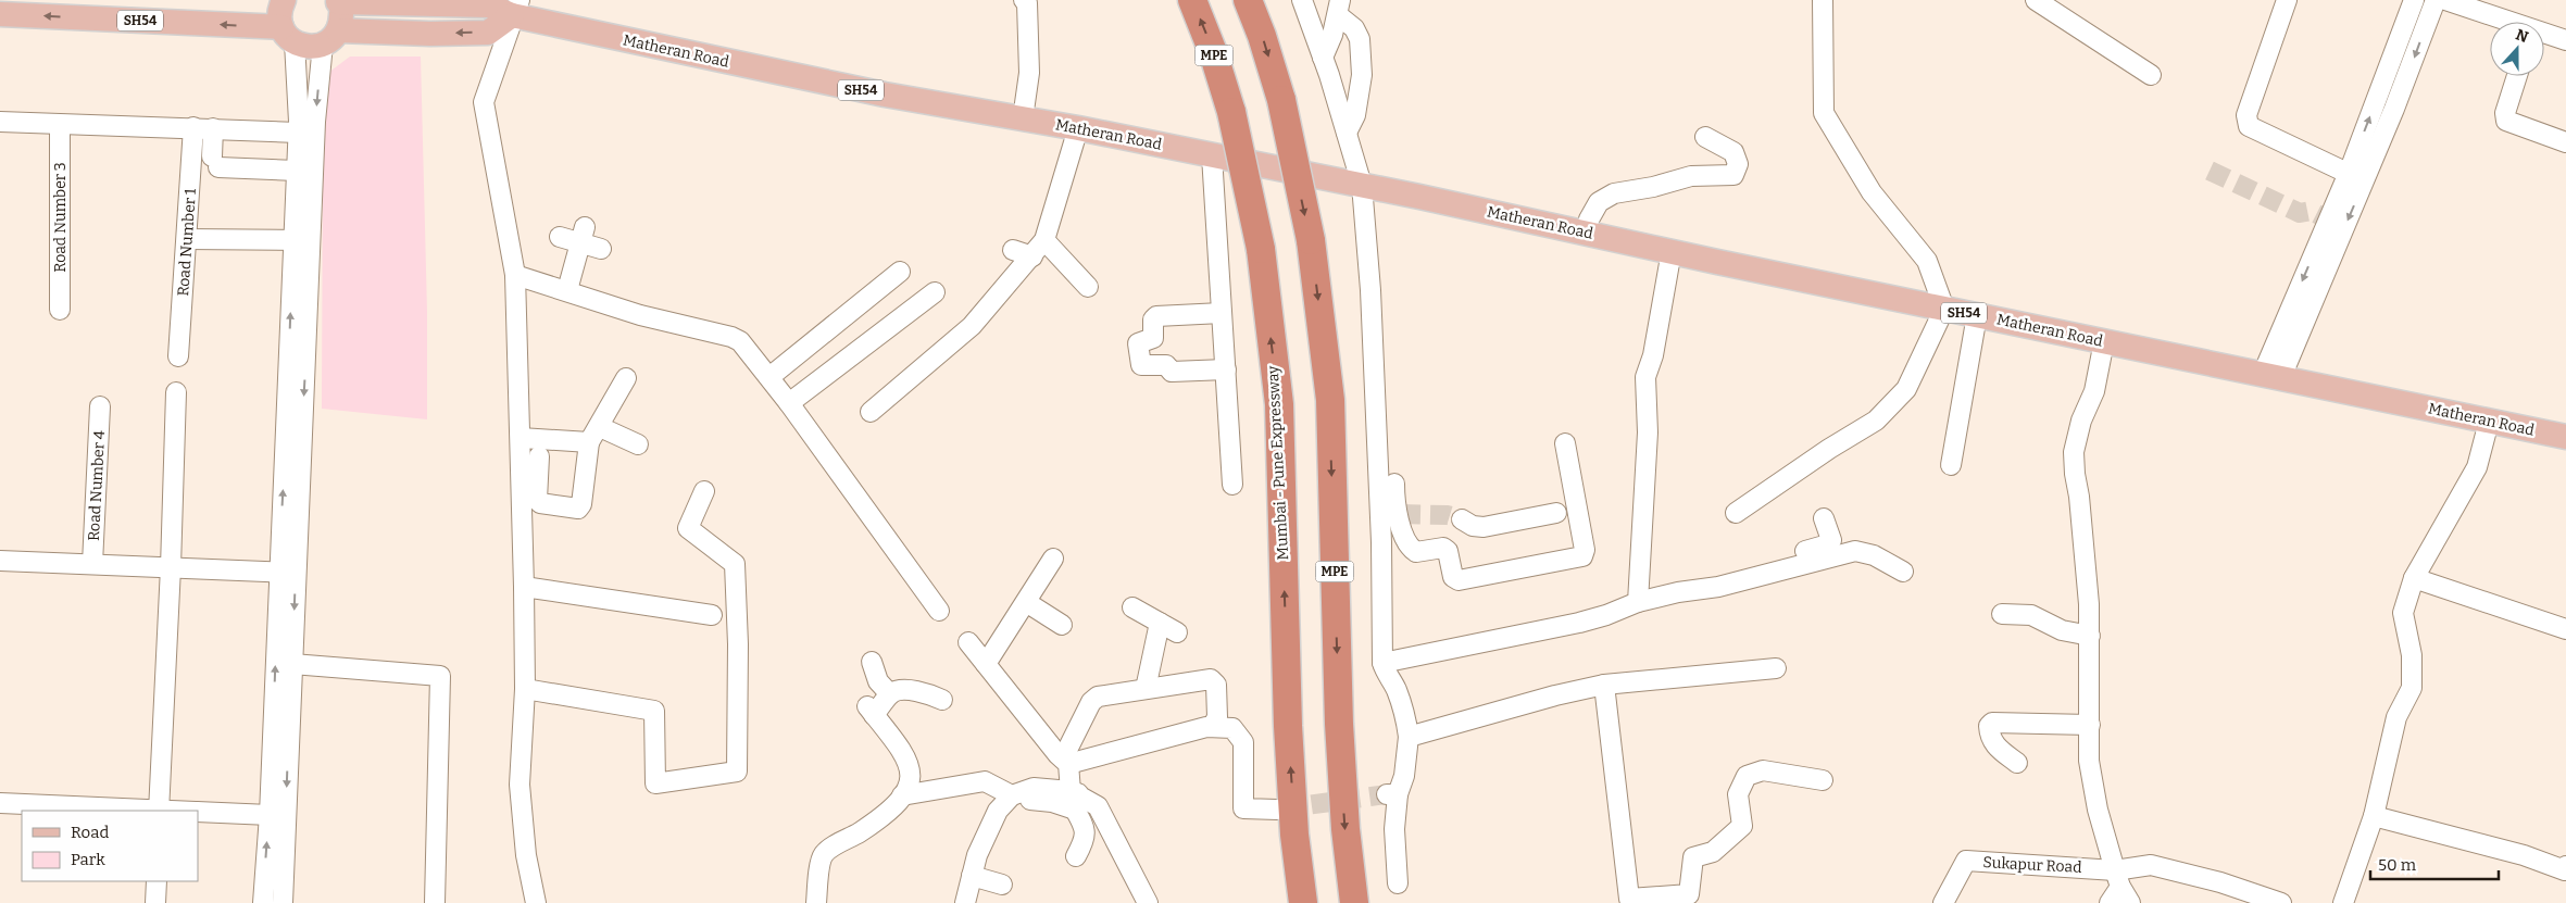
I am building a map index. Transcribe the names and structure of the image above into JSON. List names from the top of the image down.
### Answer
{
  "streets": {
    "highway": ["MPE", "Mumbai - Pune Expressway"],
    "main road": ["SH54", "Matheran Road"],
    "street": [
      "Road Number 3",
      "Road Number 1",
      "Road Number 4",
      "Sukapur Road"
    ]
  },
  "crossings": [
    ["SH54", "Matheran Road"]
  ],
  "legend": ["Road", "Park"],
  "scale_bar": "50 m",
  "north": "top"
}
